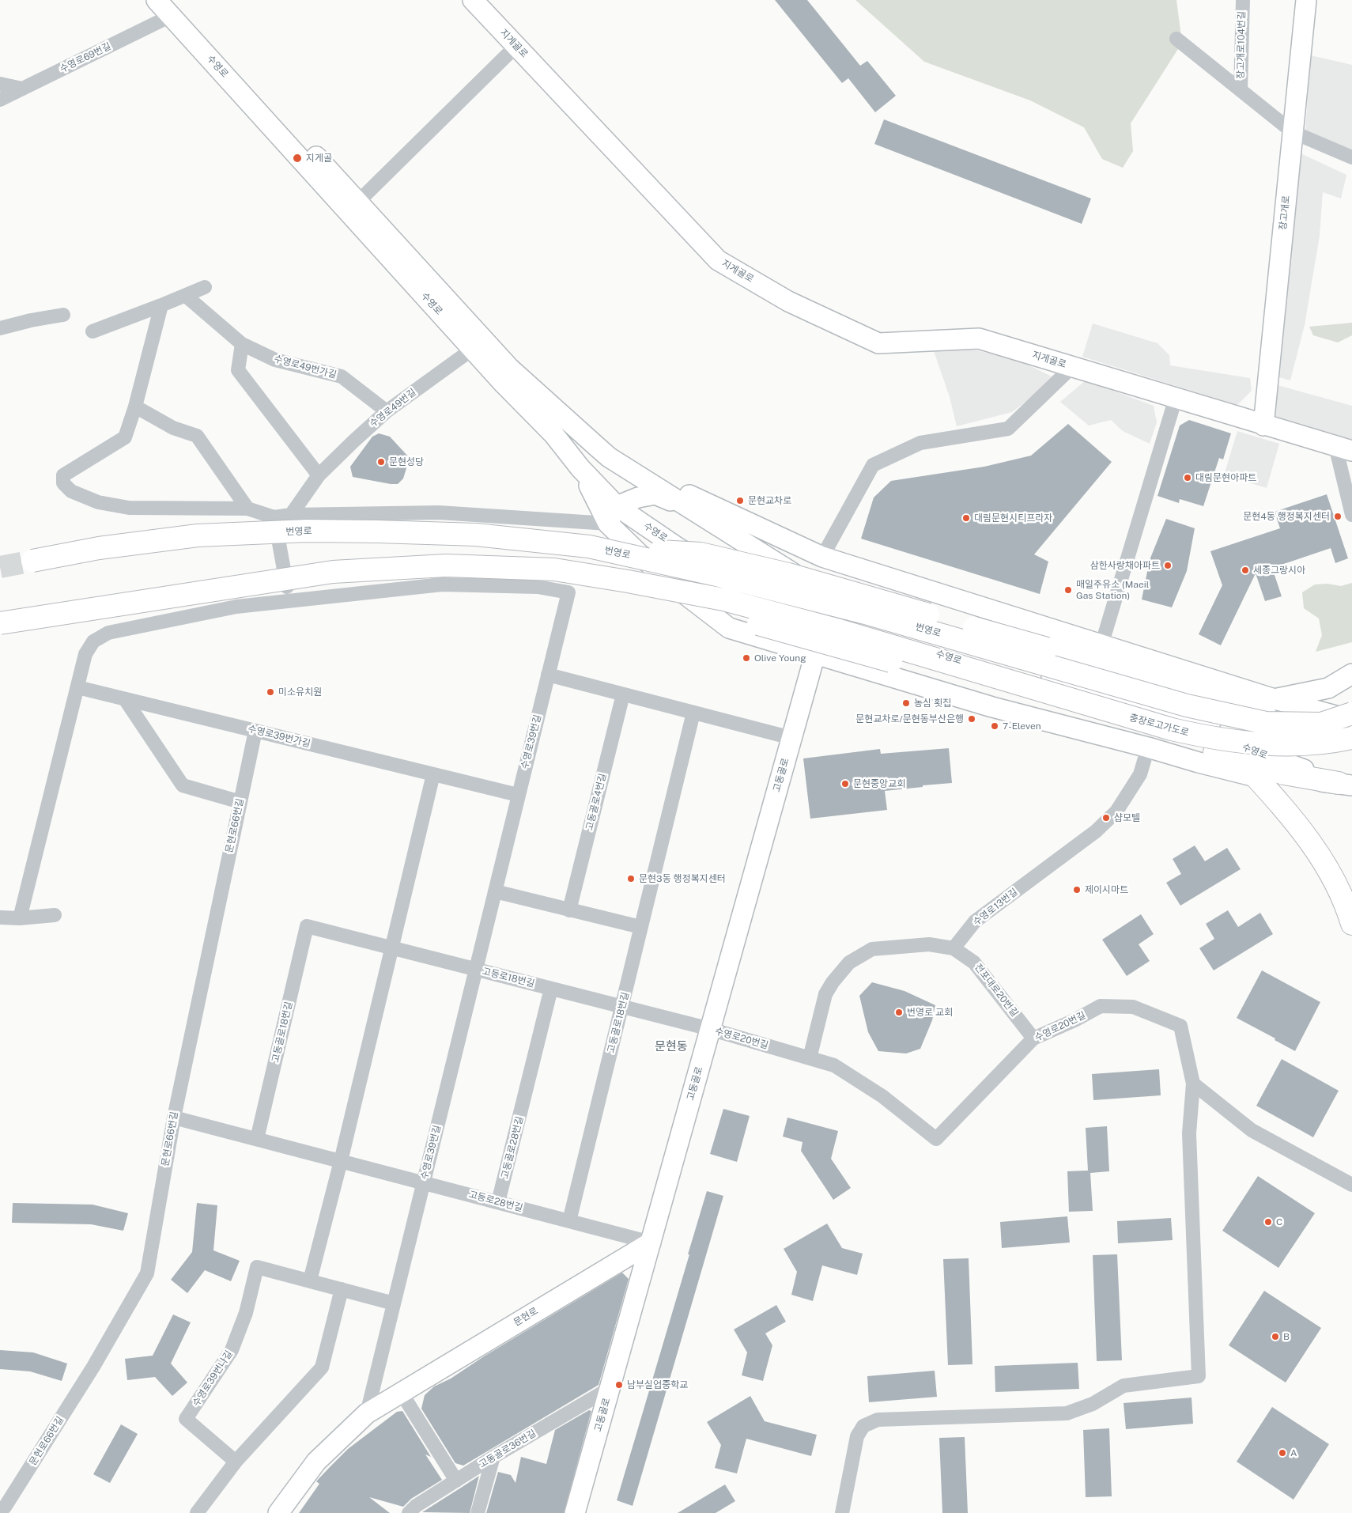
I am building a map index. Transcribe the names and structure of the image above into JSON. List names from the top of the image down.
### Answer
{
  "streets": {
    "main road": [
      "지게골로",
      "수영로",
      "장고개로",
      "번영로",
      "충장로고가도로",
      "고동골로",
      "문현로"
    ],
    "street": [
      "장고개로104번길",
      "수영로69번길",
      "수영로49번가길",
      "수영로49번길",
      "수영로39번가길",
      "수영로39번길",
      "고동골로4번길",
      "문현로66번길",
      "수영로13번길",
      "고등로18번길",
      "전포대로20번길",
      "고동골로18번길",
      "수영로20번길",
      "고동골로28번길",
      "고등로28번길",
      "수영로39번나길",
      "고동골로36번길"
    ]
  },
  "crossings": [
    ["지게골로", "수영로"],
    ["지게골로", "장고개로"],
    ["장고개로104번길", "장고개로"],
    ["수영로69번길", "수영로"],
    ["수영로", "수영로49번길"],
    ["수영로", "충장로고가도로"],
    ["수영로49번가길", "수영로49번길"],
    ["수영로39번가길", "수영로39번길"],
    ["수영로39번가길", "문현로66번길"],
    ["수영로39번길", "고등로18번길"],
    ["수영로39번길", "고등로28번길"],
    ["수영로39번길", "문현로"],
    ["수영로39번길", "수영로39번나길"],
    ["고동골로", "고등로18번길"],
    ["고동골로", "수영로20번길"],
    ["고동골로", "고등로28번길"],
    ["고동골로", "문현로"],
    ["고동골로", "고동골로36번길"],
    ["문현로66번길", "고등로28번길"],
    ["수영로13번길", "전포대로20번길"],
    ["고등로18번길", "고동골로18번길"],
    ["고등로18번길", "수영로20번길"],
    ["고등로18번길", "고동골로28번길"],
    ["전포대로20번길", "수영로20번길"],
    ["고동골로18번길", "고등로28번길"],
    ["고동골로28번길", "고등로28번길"],
    ["고등로28번길", "문현로"]
  ],
  "districts": ["문현동"],
  "places": [
    "지게골",
    "문현성당",
    "대림문현아파트",
    "문현교차로",
    "문현4동 행정복지센터",
    "대림문현시티프라자",
    "삼한사랑채아파트",
    "세종그랑시아",
    "매일주유소 (Maeil Gas Station)",
    "Olive Young",
    "미소유치원",
    "농심 횟집",
    "문현교차로/문현동부산은행",
    "7-Eleven",
    "문현중앙교회",
    "샵모텔",
    "문현3동 행정복지센터",
    "제이시마트",
    "번영로 교회",
    "C",
    "B",
    "남부실업중학교",
    "A"
  ]
}
